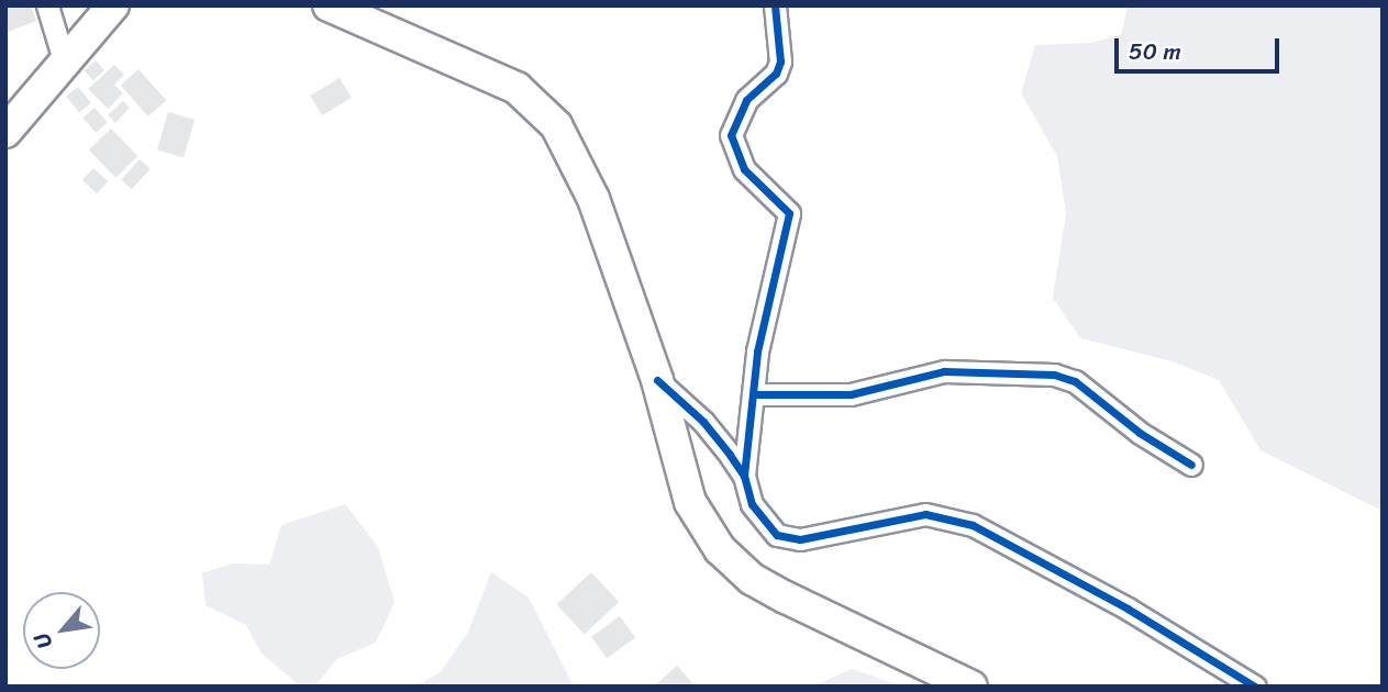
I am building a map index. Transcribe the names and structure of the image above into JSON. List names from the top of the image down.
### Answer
{
  "scale_bar": "50 m",
  "north": "bottom left"
}
